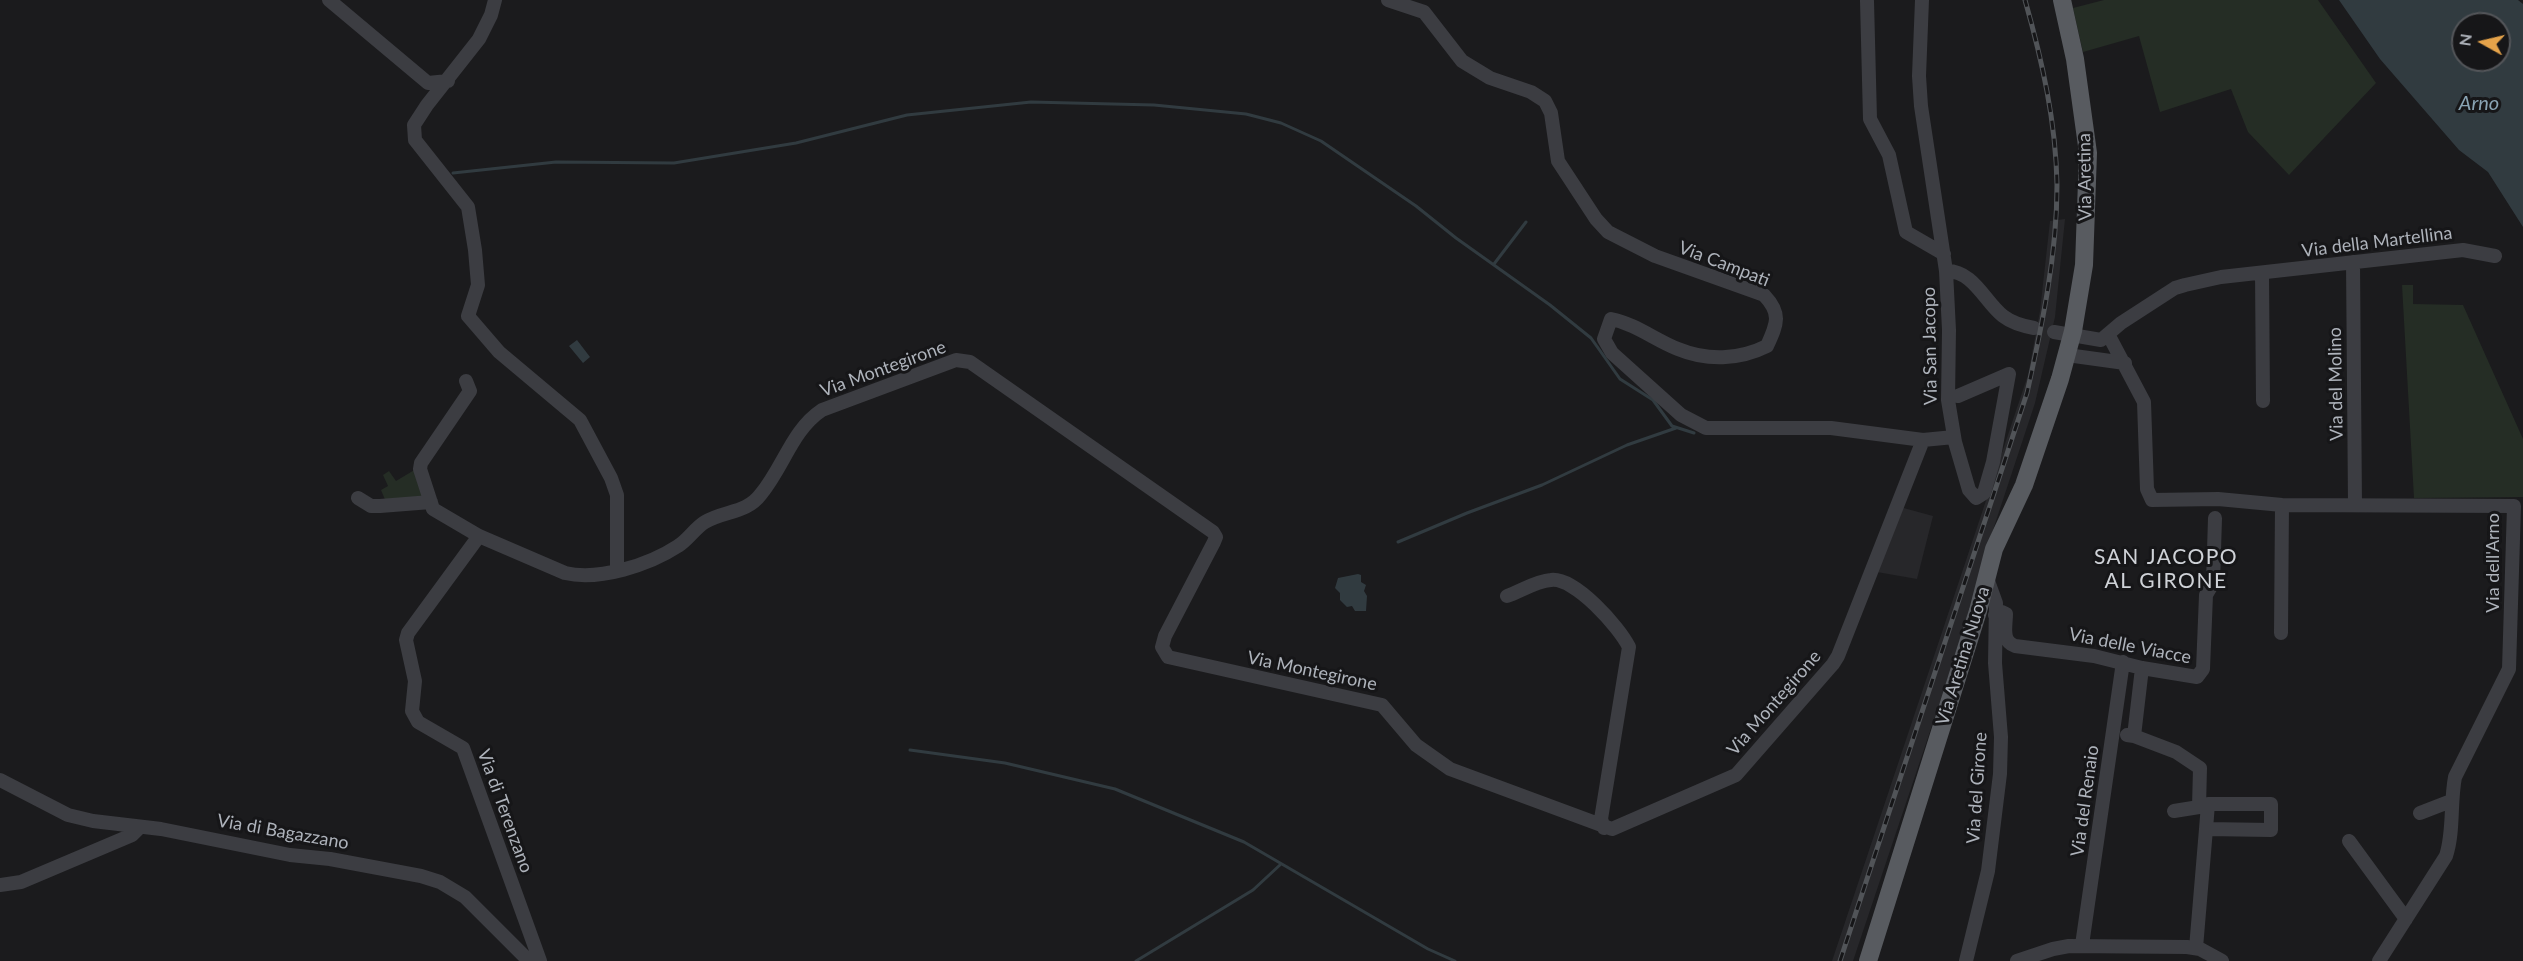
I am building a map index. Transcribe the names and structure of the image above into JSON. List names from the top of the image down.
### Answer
{
  "streets": {
    "main road": ["Via Aretina", "Via Aretina Nuova"],
    "street": [
      "Via della Martellina",
      "Via Campati",
      "Via San Jacopo",
      "Via Montegirone",
      "Via del Molino",
      "Via dell'Arno",
      "Via delle Viacce",
      "Via del Girone",
      "Via del Renaio",
      "Via di Terenzano",
      "Via di Bagazzano"
    ]
  },
  "crossings": [
    ["Via Aretina", "Via Aretina Nuova"],
    ["Via della Martellina", "Via del Molino"],
    ["Via Campati", "Via San Jacopo"],
    ["Via Campati", "Via Montegirone"],
    ["Via del Molino", "Via dell'Arno"],
    ["Via delle Viacce", "Via Aretina Nuova"],
    ["Via delle Viacce", "Via del Girone"],
    ["Via delle Viacce", "Via del Renaio"],
    ["Via Aretina Nuova", "Via del Girone"],
    ["Via di Terenzano", "Via di Bagazzano"]
  ],
  "districts": ["SAN JACOPO AL GIRONE"],
  "water": ["Arno"],
  "north": "left"
}
